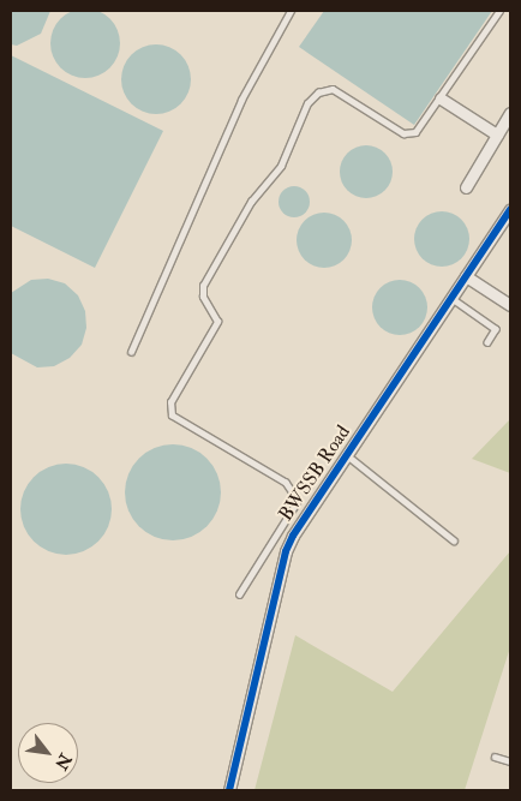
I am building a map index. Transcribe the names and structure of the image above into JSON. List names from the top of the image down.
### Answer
{
  "streets": {
    "street": ["BWSSB Road"]
  },
  "north": "bottom right"
}
